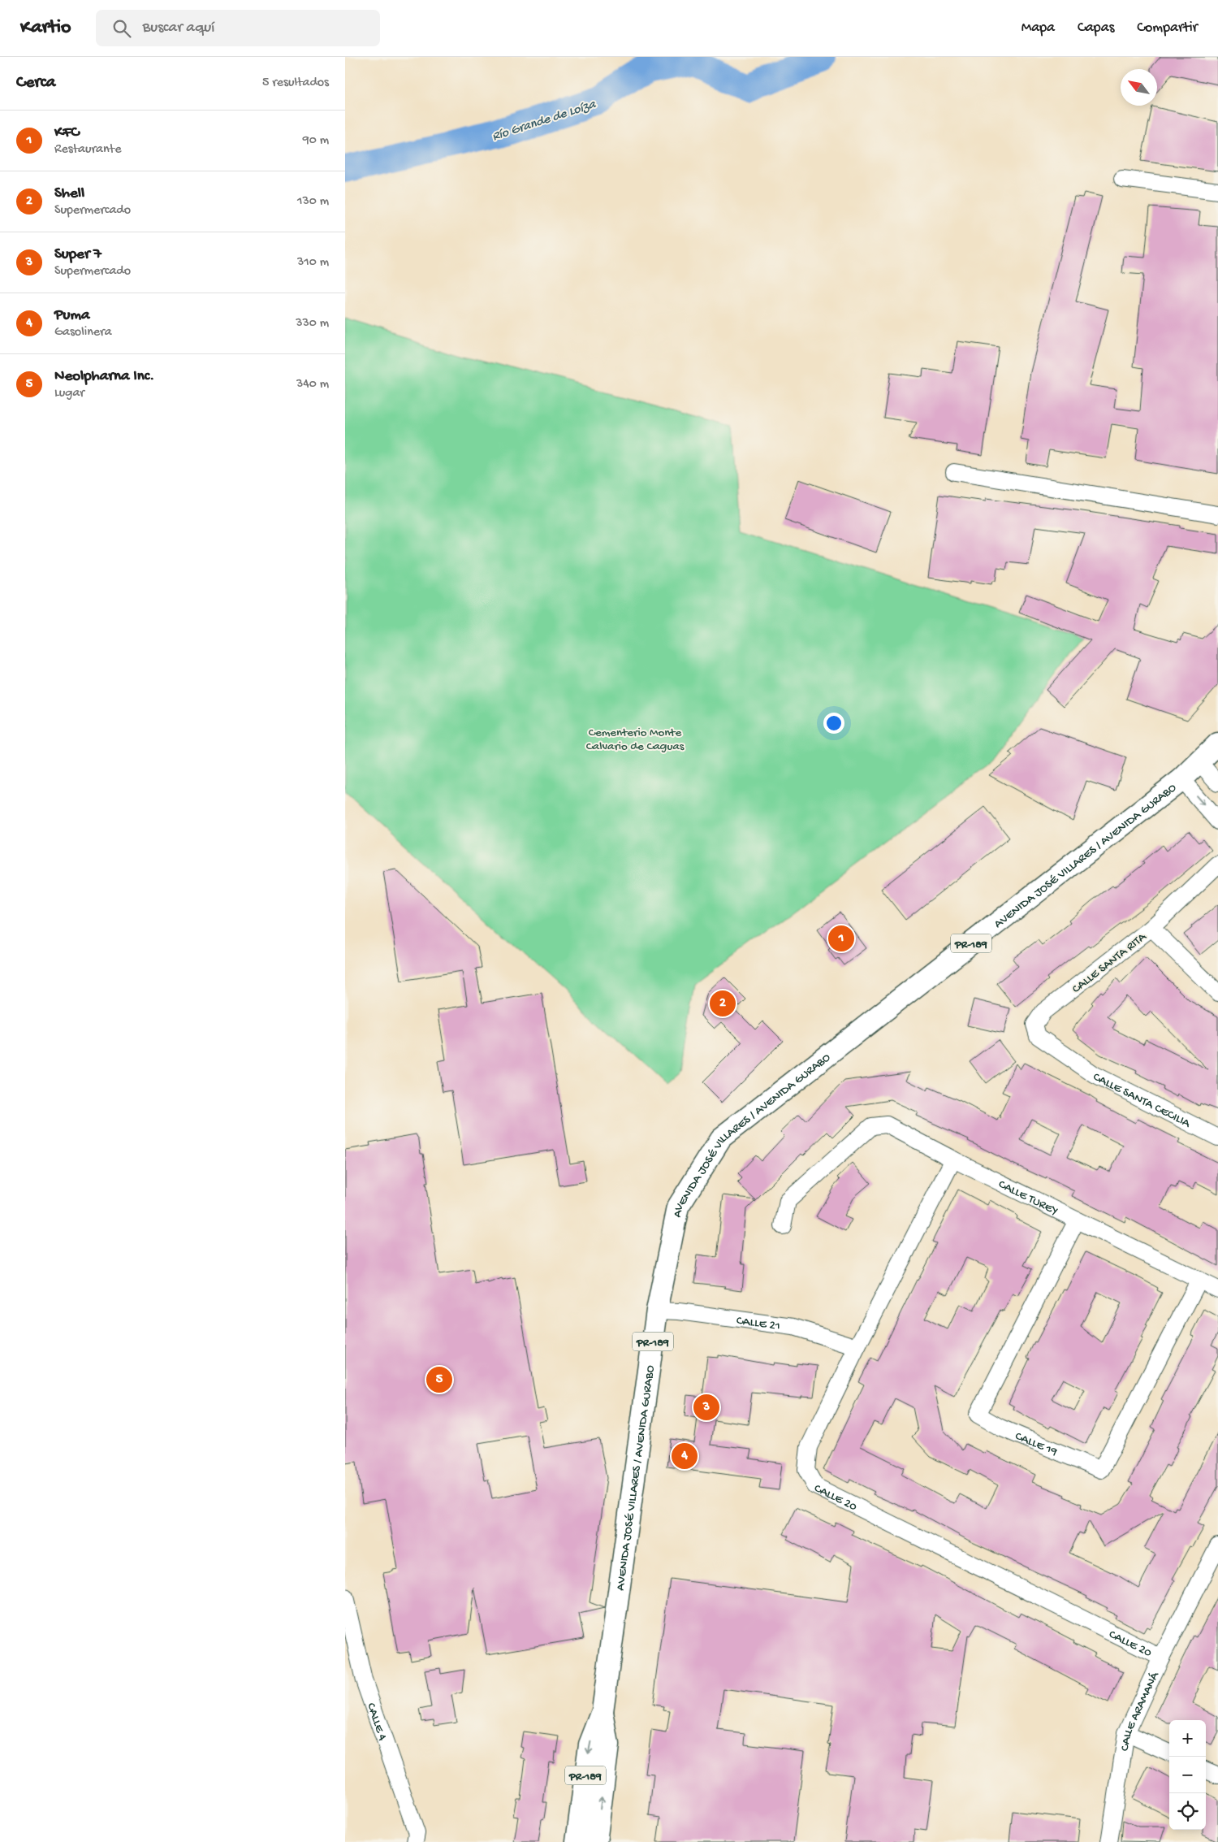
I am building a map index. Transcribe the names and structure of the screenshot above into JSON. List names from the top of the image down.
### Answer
{
  "streets": {
    "main road": ["AVENIDA JOSÉ VILLARES / AVENIDA GURABO", "PR-189"],
    "street": [
      "CALLE SANTA RITA",
      "CALLE SANTA CECILIA",
      "CALLE TUREY",
      "CALLE 21",
      "CALLE 19",
      "CALLE 20",
      "CALLE ARAMANÁ",
      "CALLE 4"
    ]
  },
  "crossings": [
    ["AVENIDA JOSÉ VILLARES / AVENIDA GURABO", "CALLE 21"],
    ["CALLE SANTA RITA", "CALLE SANTA CECILIA"],
    ["CALLE TUREY", "CALLE 19"],
    ["CALLE TUREY", "CALLE 20"],
    ["CALLE 21", "CALLE 20"],
    ["CALLE 20", "CALLE ARAMANÁ"]
  ],
  "water": ["Río Grande de Loíza"],
  "parks": ["Cementerio Monte Calvario de Caguas"],
  "north": "top left",
  "page": {
    "header": "Kartio",
    "search": "Buscar aquí",
    "nav": ["Mapa", "Capas", "Compartir"],
    "heading": ["Cerca", "5 resultados"],
    "list": [
      {
        "mark": "1",
        "name": "KFC",
        "note": "Restaurante",
        "value": "90 m"
      },
      {
        "mark": "2",
        "name": "Shell",
        "note": "Supermercado",
        "value": "130 m"
      },
      {
        "mark": "3",
        "name": "Super 7",
        "note": "Supermercado",
        "value": "310 m"
      },
      {
        "mark": "4",
        "name": "Puma",
        "note": "Gasolinera",
        "value": "330 m"
      },
      {
        "mark": "5",
        "name": "Neolpharna Inc.",
        "note": "Lugar",
        "value": "340 m"
      }
    ],
    "pins": [
      "1",
      "2",
      "5",
      "3",
      "4"
    ],
    "map_buttons": ["+", "−"]
  }
}
